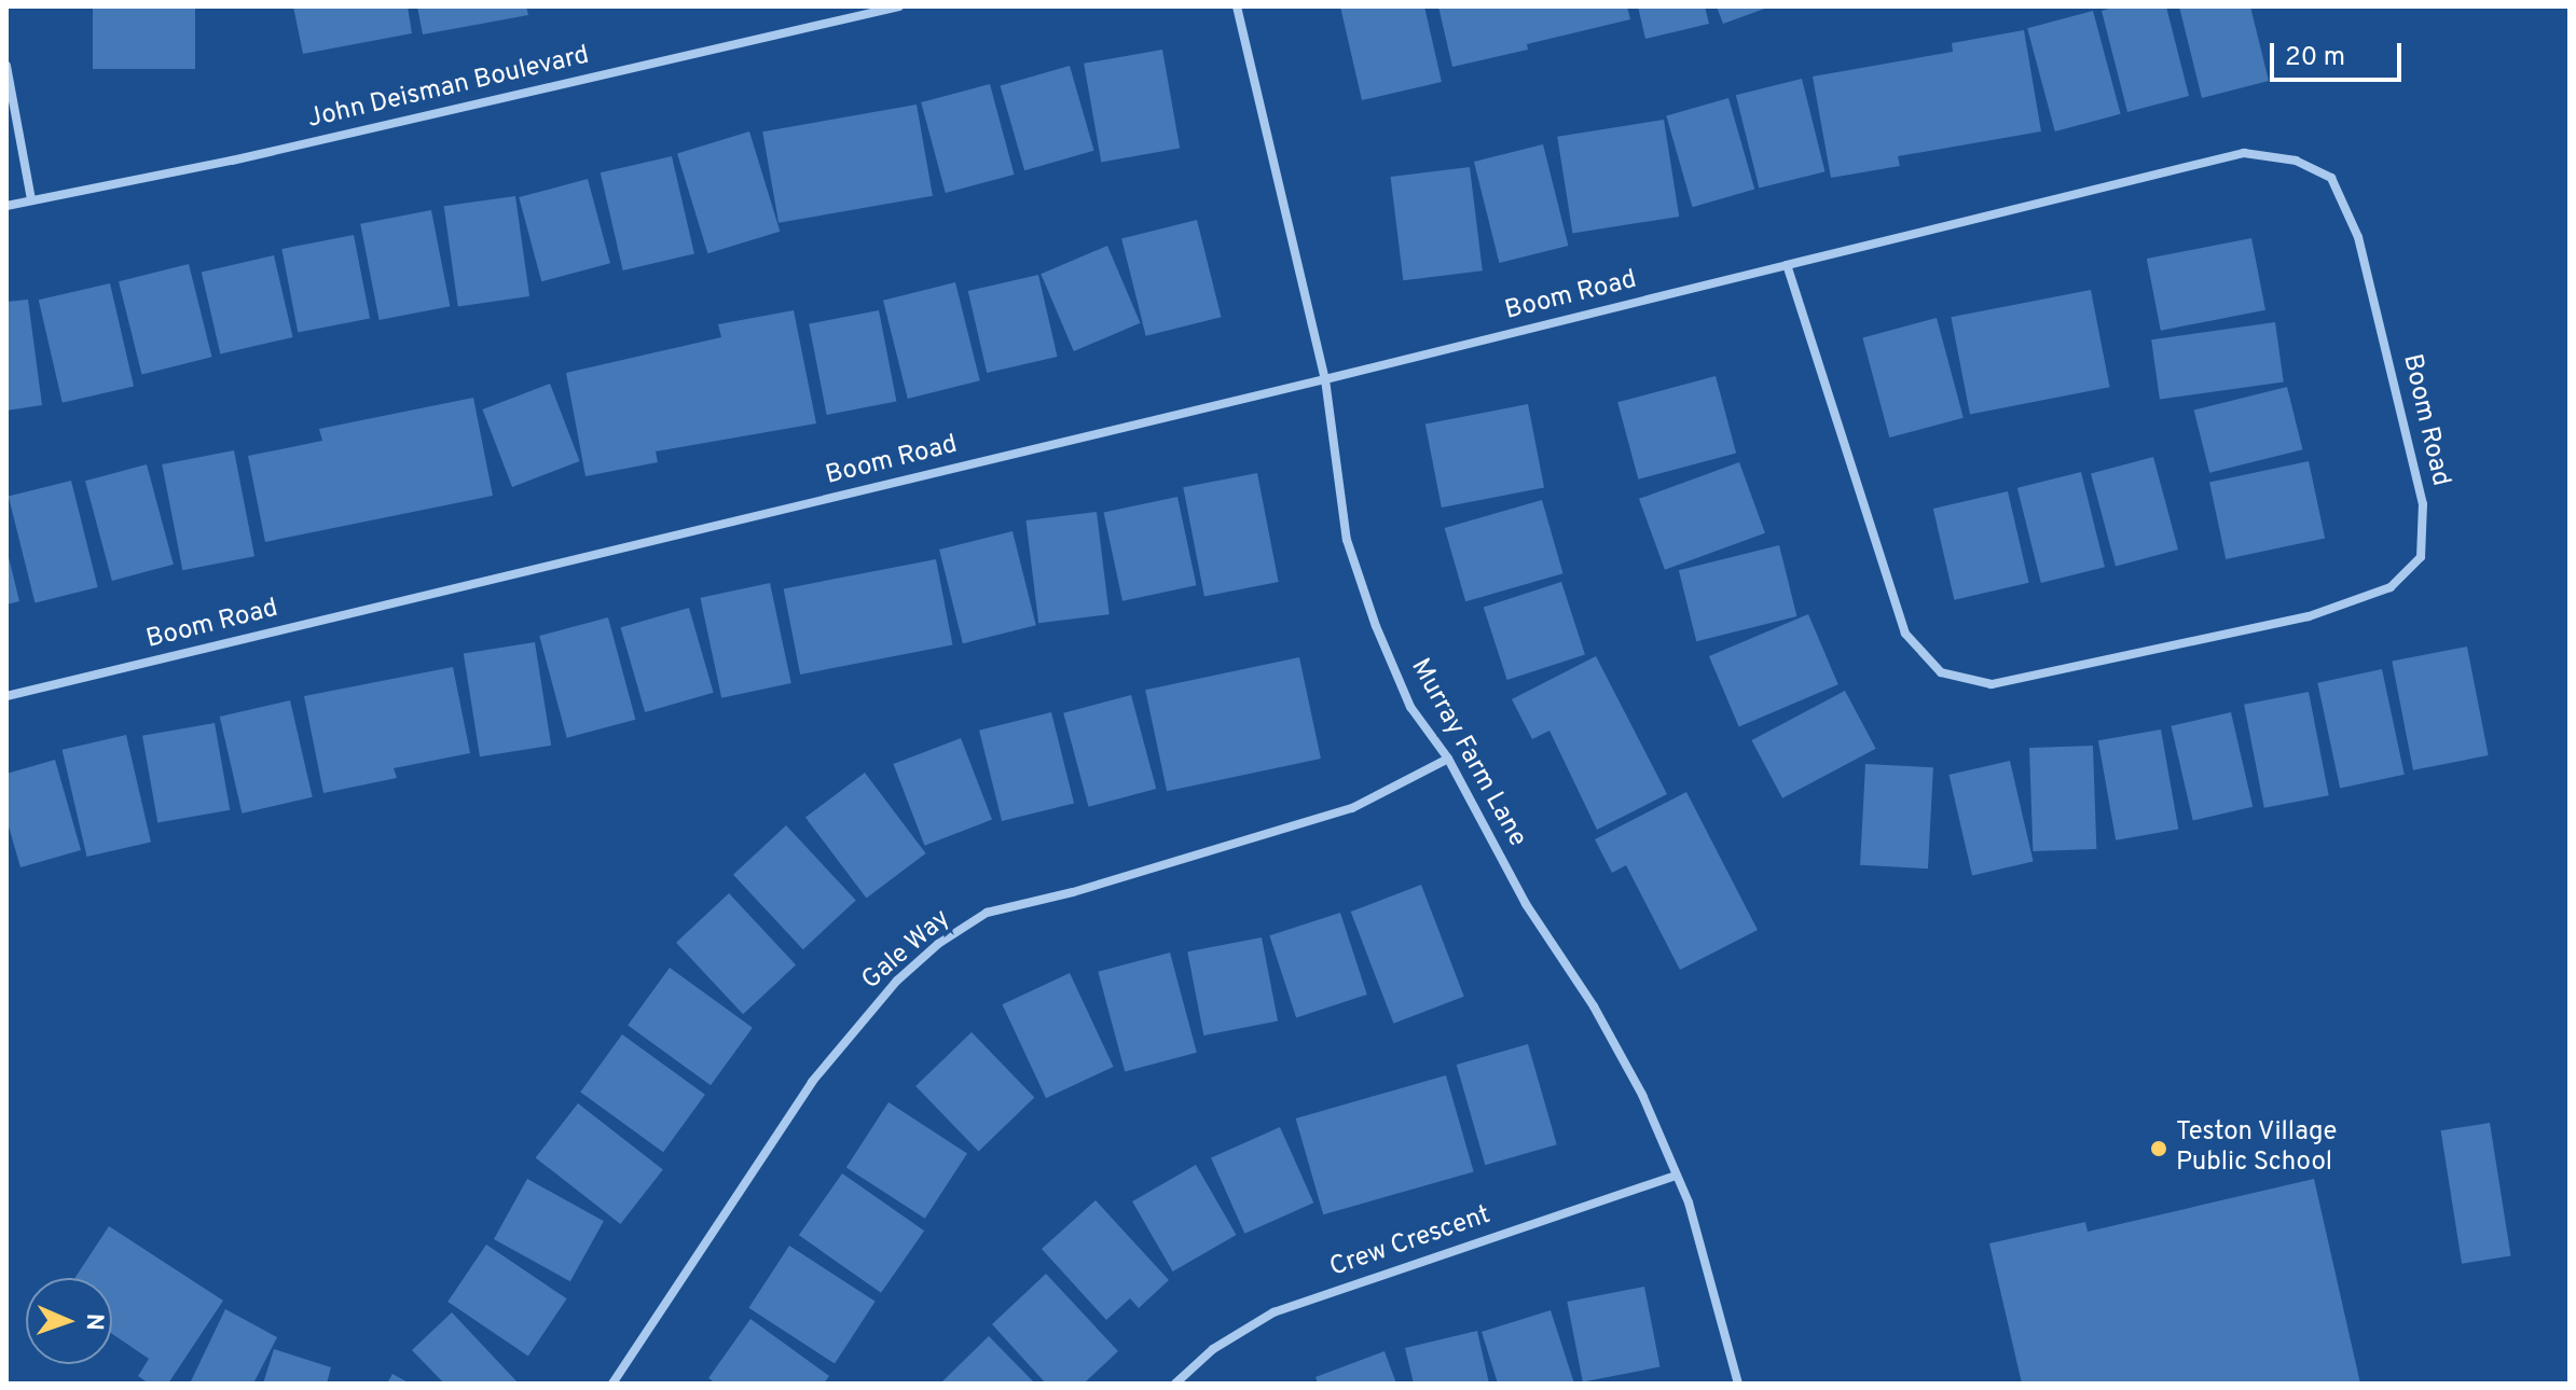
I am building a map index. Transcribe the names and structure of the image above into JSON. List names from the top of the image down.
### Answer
{
  "streets": {
    "street": [
      "John Deisman Boulevard",
      "Boom Road",
      "Murray Farm Lane",
      "Gale Way",
      "Crew Crescent"
    ]
  },
  "crossings": [
    ["Boom Road", "Murray Farm Lane"],
    ["Murray Farm Lane", "Gale Way"],
    ["Murray Farm Lane", "Crew Crescent"]
  ],
  "places": ["Teston Village Public School"],
  "scale_bar": "20 m",
  "north": "right"
}
